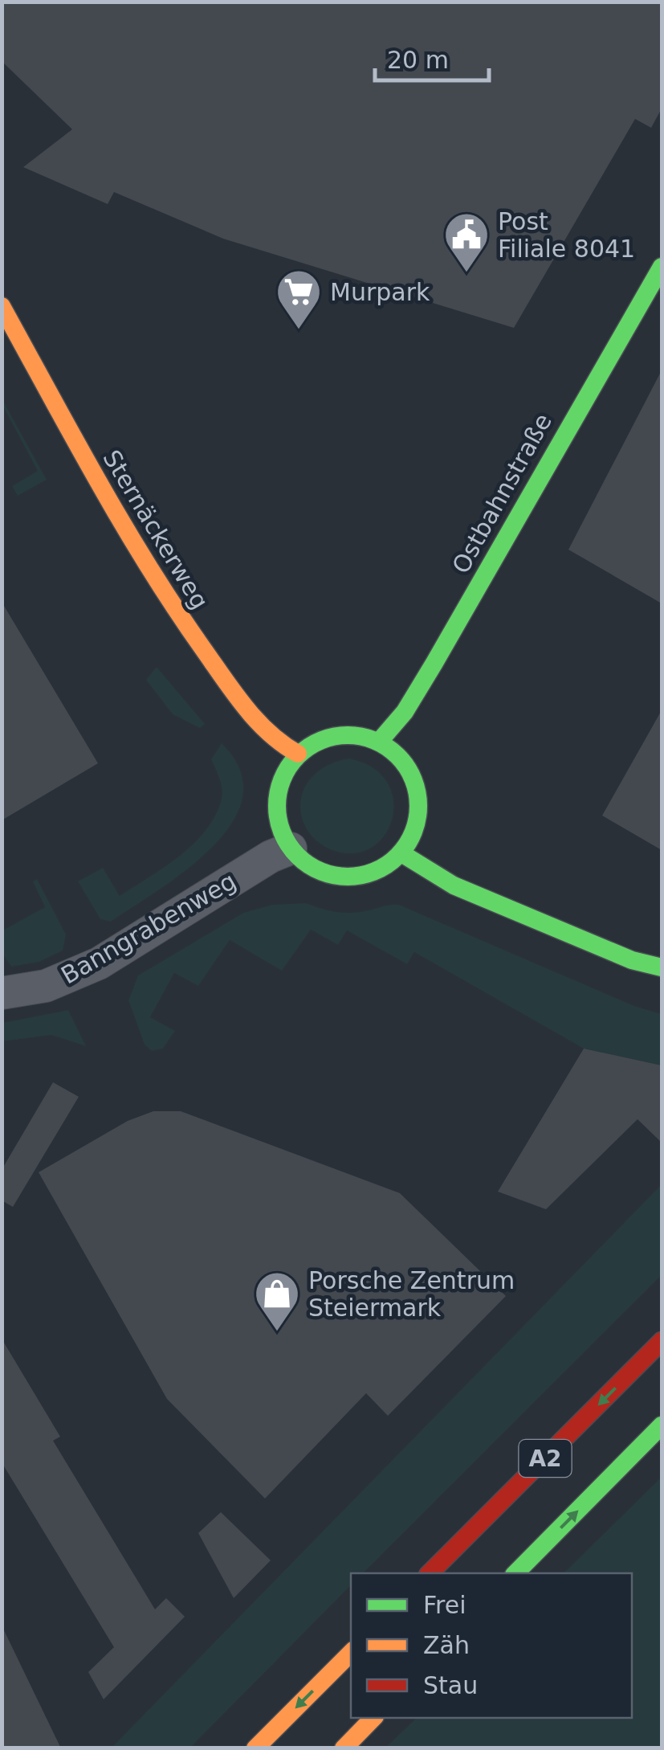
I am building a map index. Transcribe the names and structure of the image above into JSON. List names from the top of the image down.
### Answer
{
  "streets": {
    "main road": ["Ostbahnstraße", "Sternäckerweg", "A2"],
    "street": ["Banngrabenweg"]
  },
  "crossings": [
    ["Ostbahnstraße", "Sternäckerweg"],
    ["Ostbahnstraße", "Banngrabenweg"],
    ["Sternäckerweg", "Banngrabenweg"]
  ],
  "places": {
    "public building": ["Post Filiale 8041"],
    "supermarket": ["Murpark"],
    "shop": ["Porsche Zentrum Steiermark"]
  },
  "legend": ["Frei", "Zäh", "Stau"],
  "scale_bar": "20 m"
}
